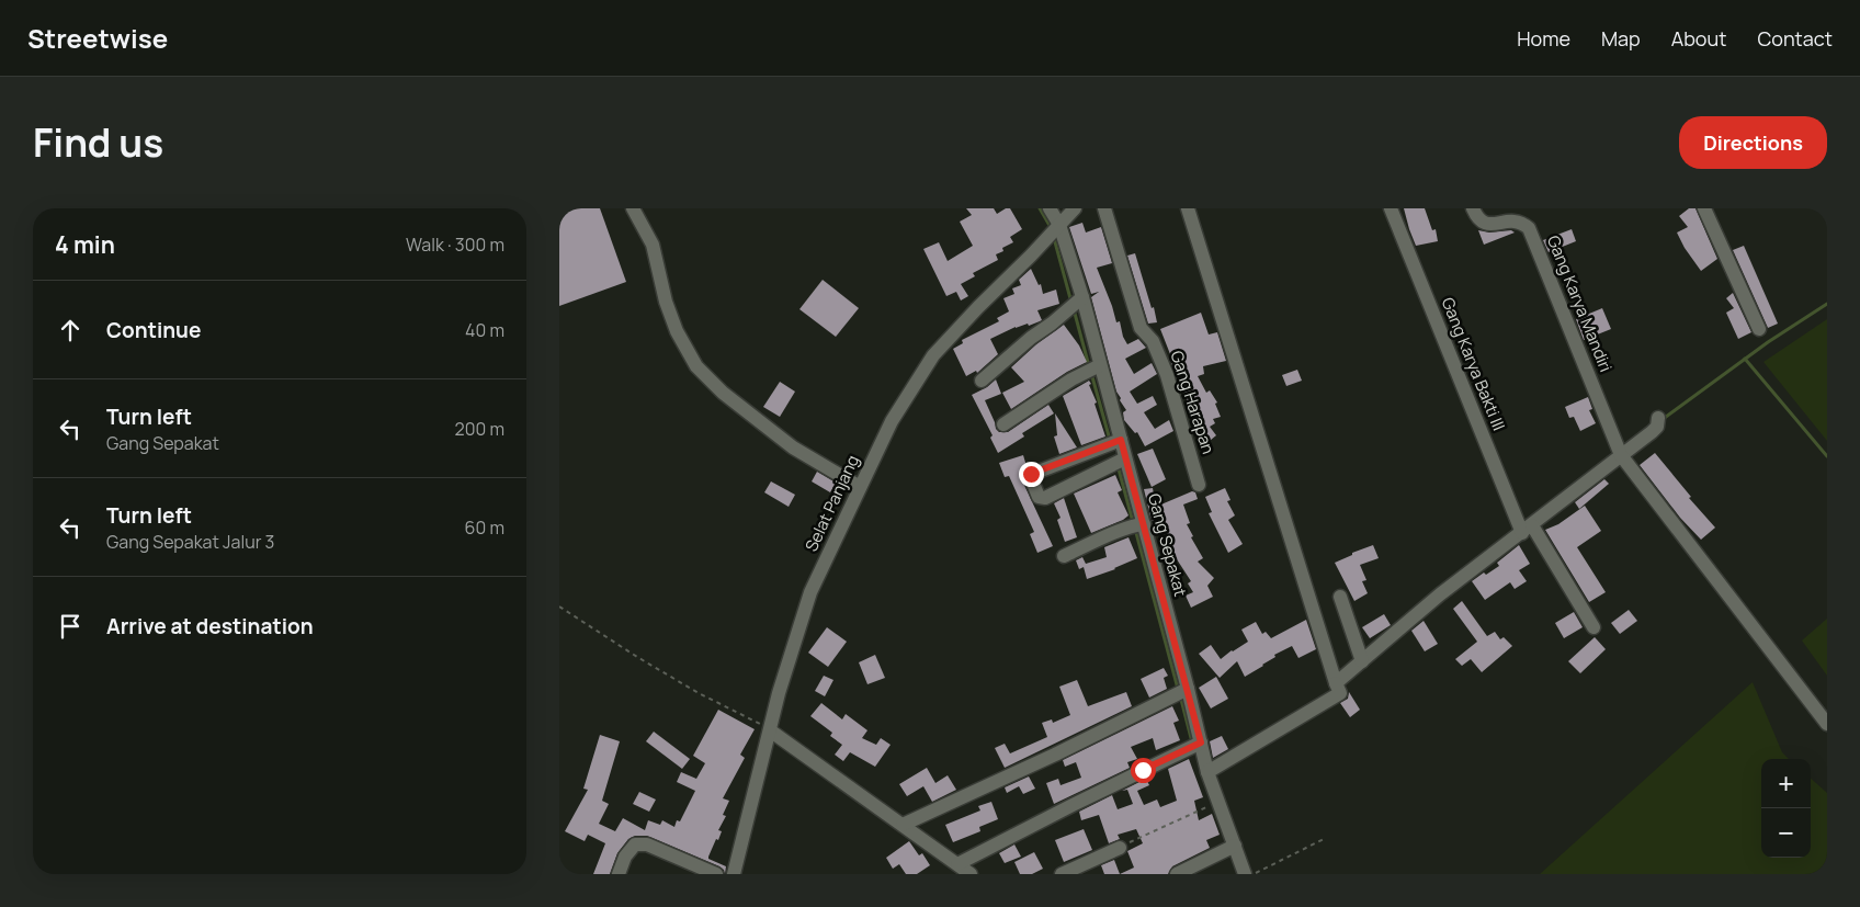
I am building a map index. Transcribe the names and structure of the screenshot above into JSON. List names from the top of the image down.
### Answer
{
  "streets": {
    "street": [
      "Gang Karya Mandiri",
      "Gang Karya Bakti III",
      "Gang Harapan",
      "Selat Panjang",
      "Gang Sepakat"
    ]
  },
  "crossings": [
    ["Selat Panjang", "Gang Sepakat"]
  ],
  "page": {
    "header": "Streetwise",
    "nav": [
      "Home",
      "Map",
      "About",
      "Contact"
    ],
    "title": "Find us",
    "buttons": "Directions",
    "heading": ["4 min", "Walk · 300 m"],
    "list": [
      ["Continue", "40 m"],
      ["Turn left", "Gang Sepakat", "200 m"],
      ["Turn left", "Gang Sepakat Jalur 3", "60 m"],
      "Arrive at destination"
    ],
    "map_buttons": ["+", "−"]
  }
}
